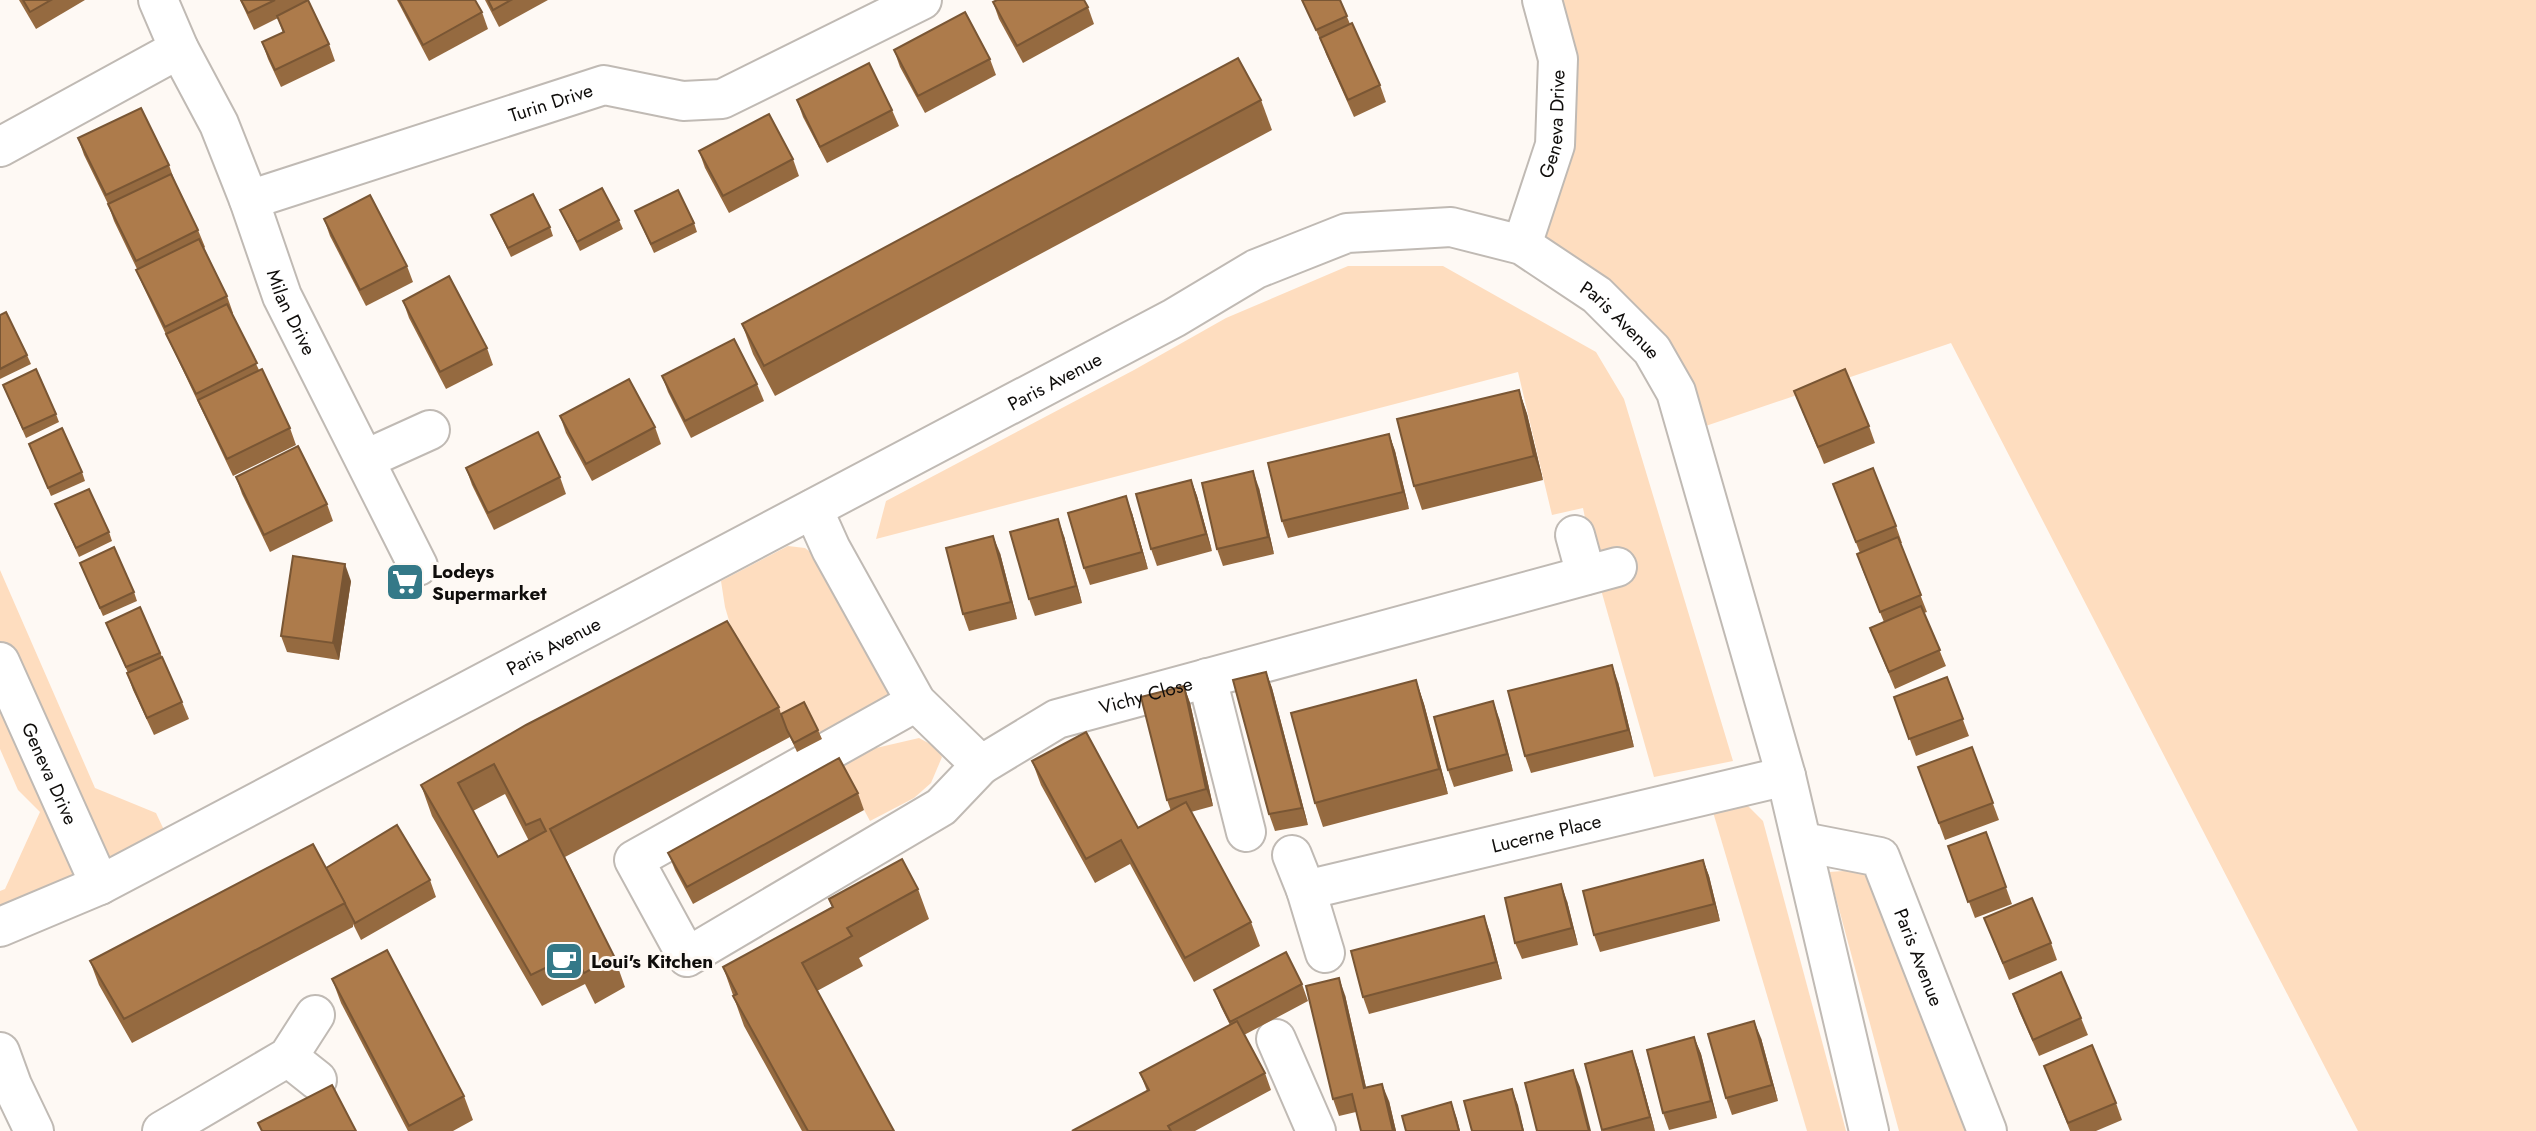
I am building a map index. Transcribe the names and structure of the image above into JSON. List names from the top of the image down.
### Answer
{
  "streets": {
    "street": [
      "Turin Drive",
      "Geneva Drive",
      "Milan Drive",
      "Paris Avenue",
      "Vichy Close",
      "Lucerne Place"
    ]
  },
  "crossings": [
    ["Turin Drive", "Milan Drive"],
    ["Geneva Drive", "Paris Avenue"],
    ["Paris Avenue", "Lucerne Place"]
  ],
  "places": {
    "supermarket": ["Lodeys Supermarket"],
    "cafe": ["Loui's Kitchen"]
  }
}
